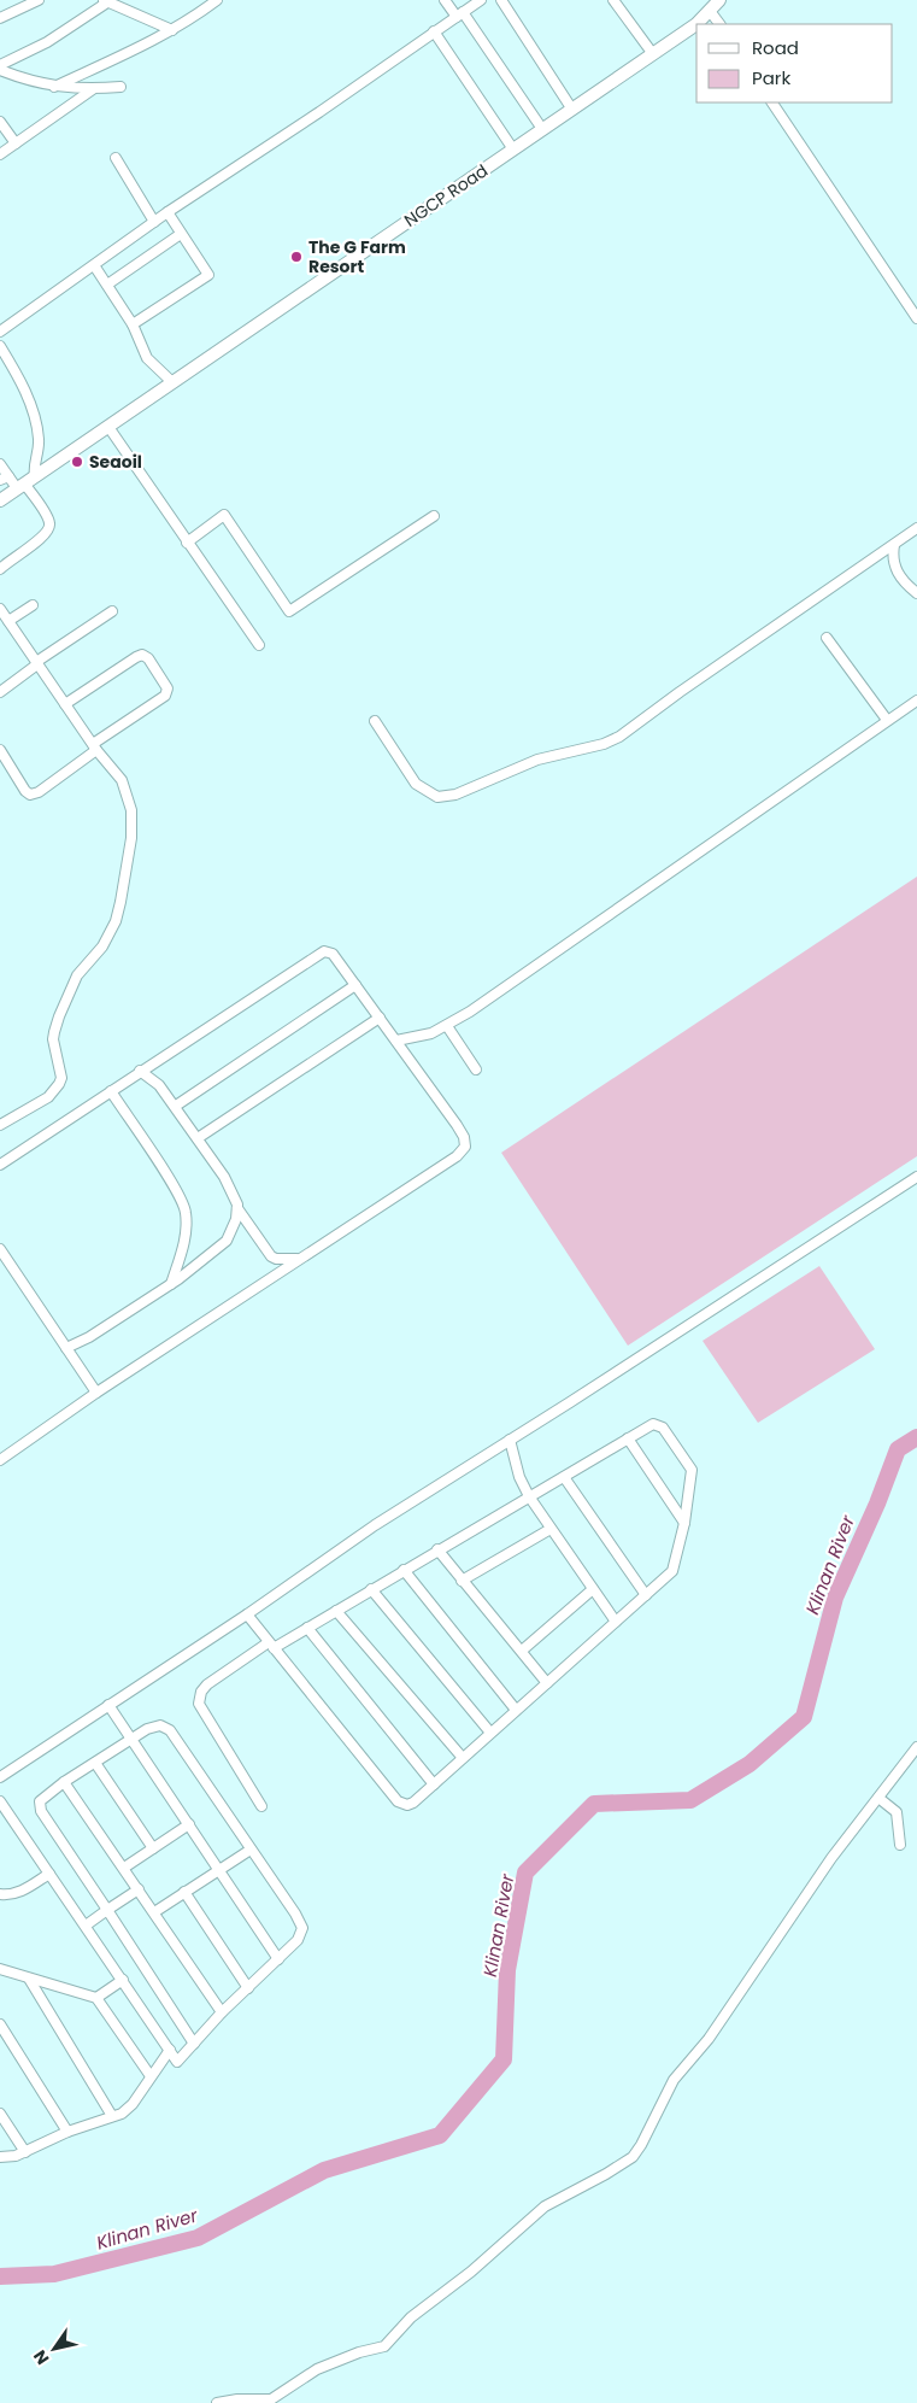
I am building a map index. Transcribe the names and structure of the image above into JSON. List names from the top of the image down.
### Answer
{
  "streets": {
    "main road": ["NGCP Road"]
  },
  "water": ["Klinan River"],
  "places": ["The G Farm Resort", "Seaoil"],
  "legend": ["Road", "Park"],
  "north": "bottom left"
}
